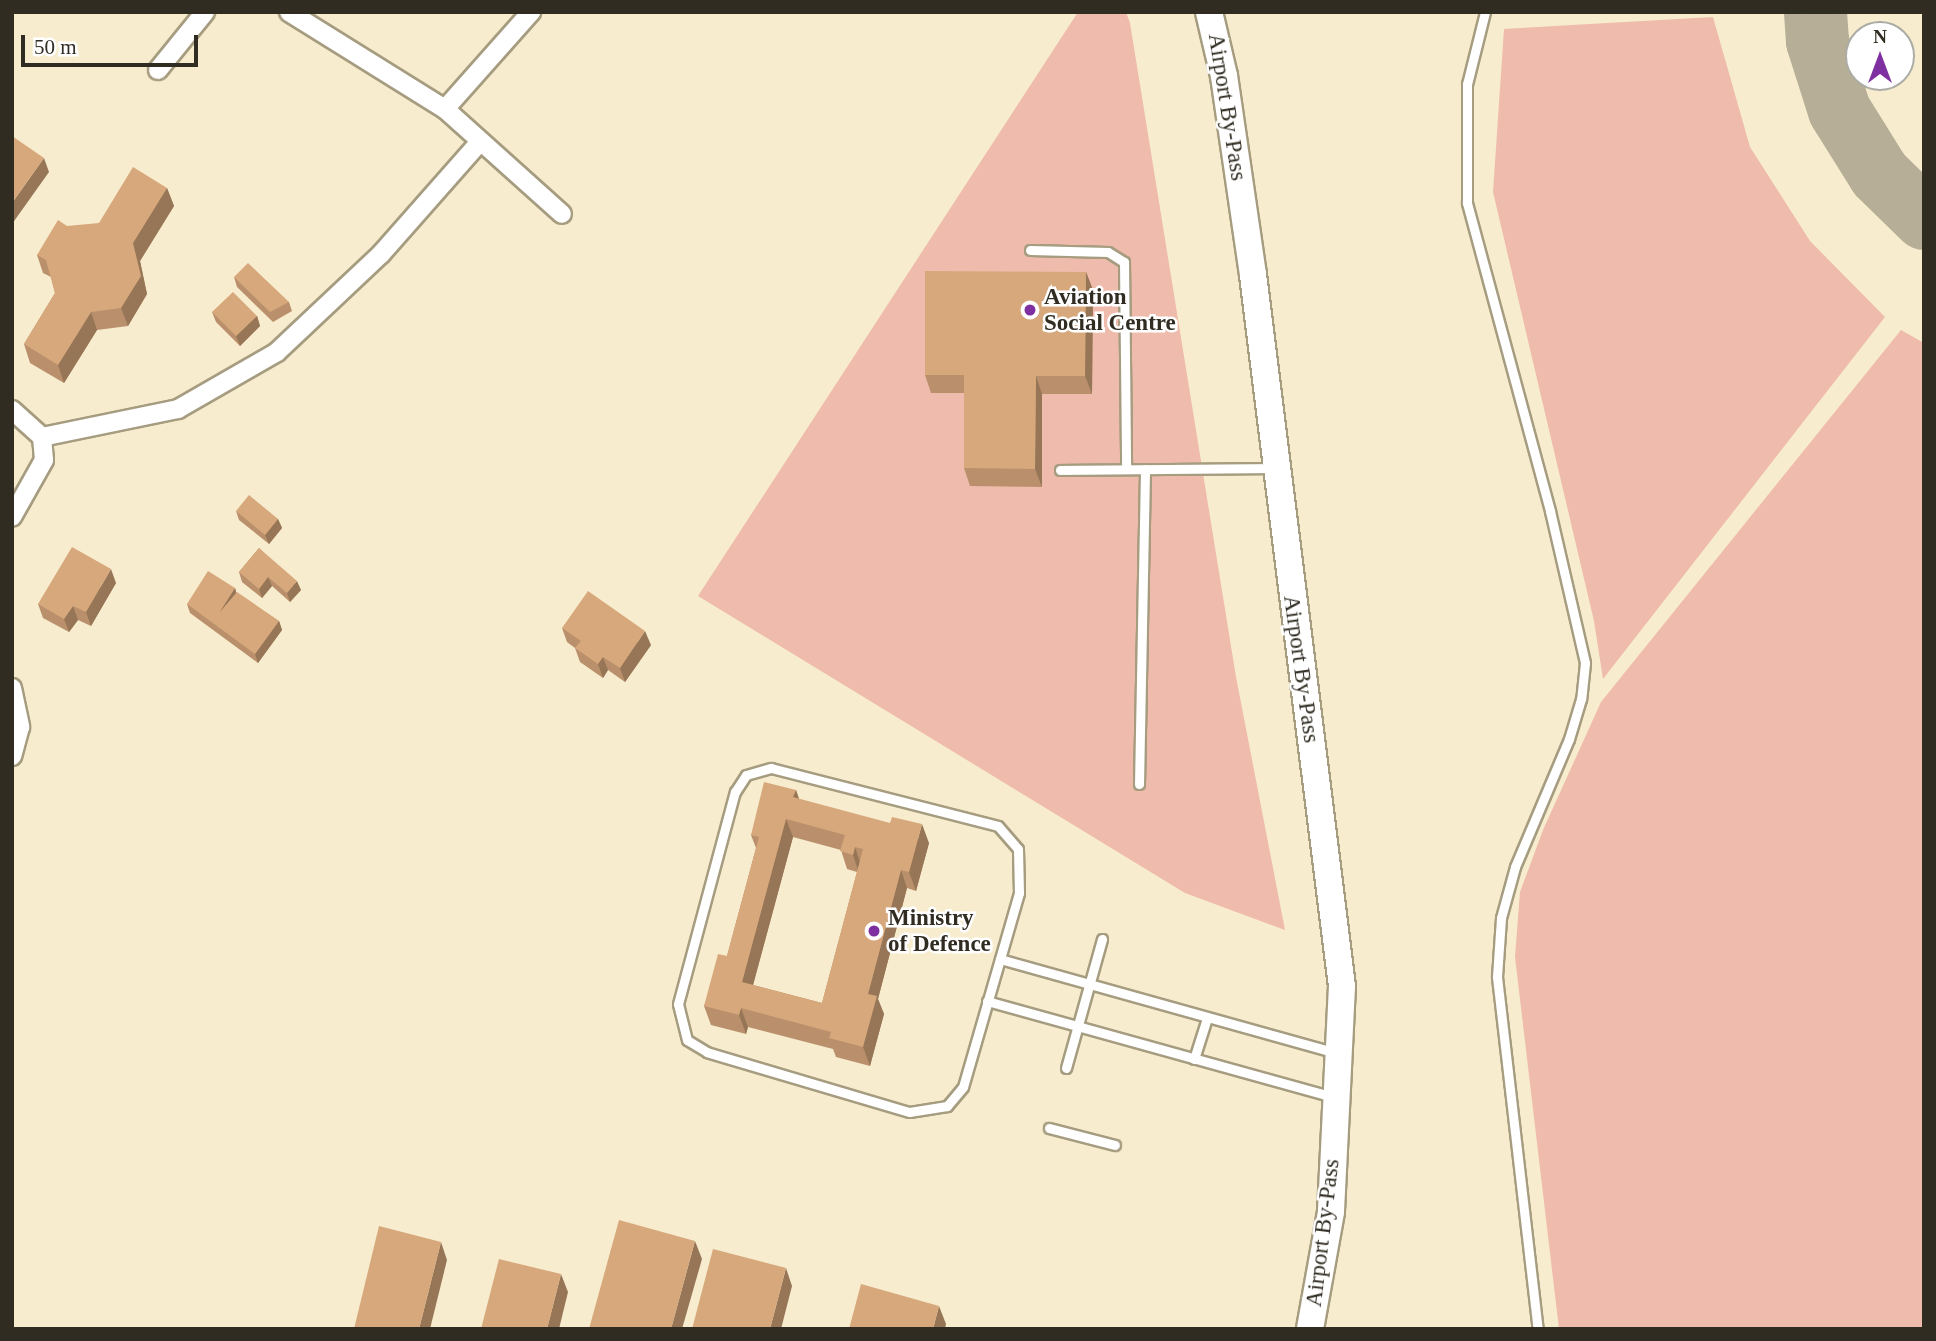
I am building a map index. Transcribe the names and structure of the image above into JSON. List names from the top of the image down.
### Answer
{
  "streets": {
    "main road": ["Airport By-Pass"]
  },
  "places": ["Aviation Social Centre", "Ministry of Defence"],
  "scale_bar": "50 m",
  "north": "top"
}
